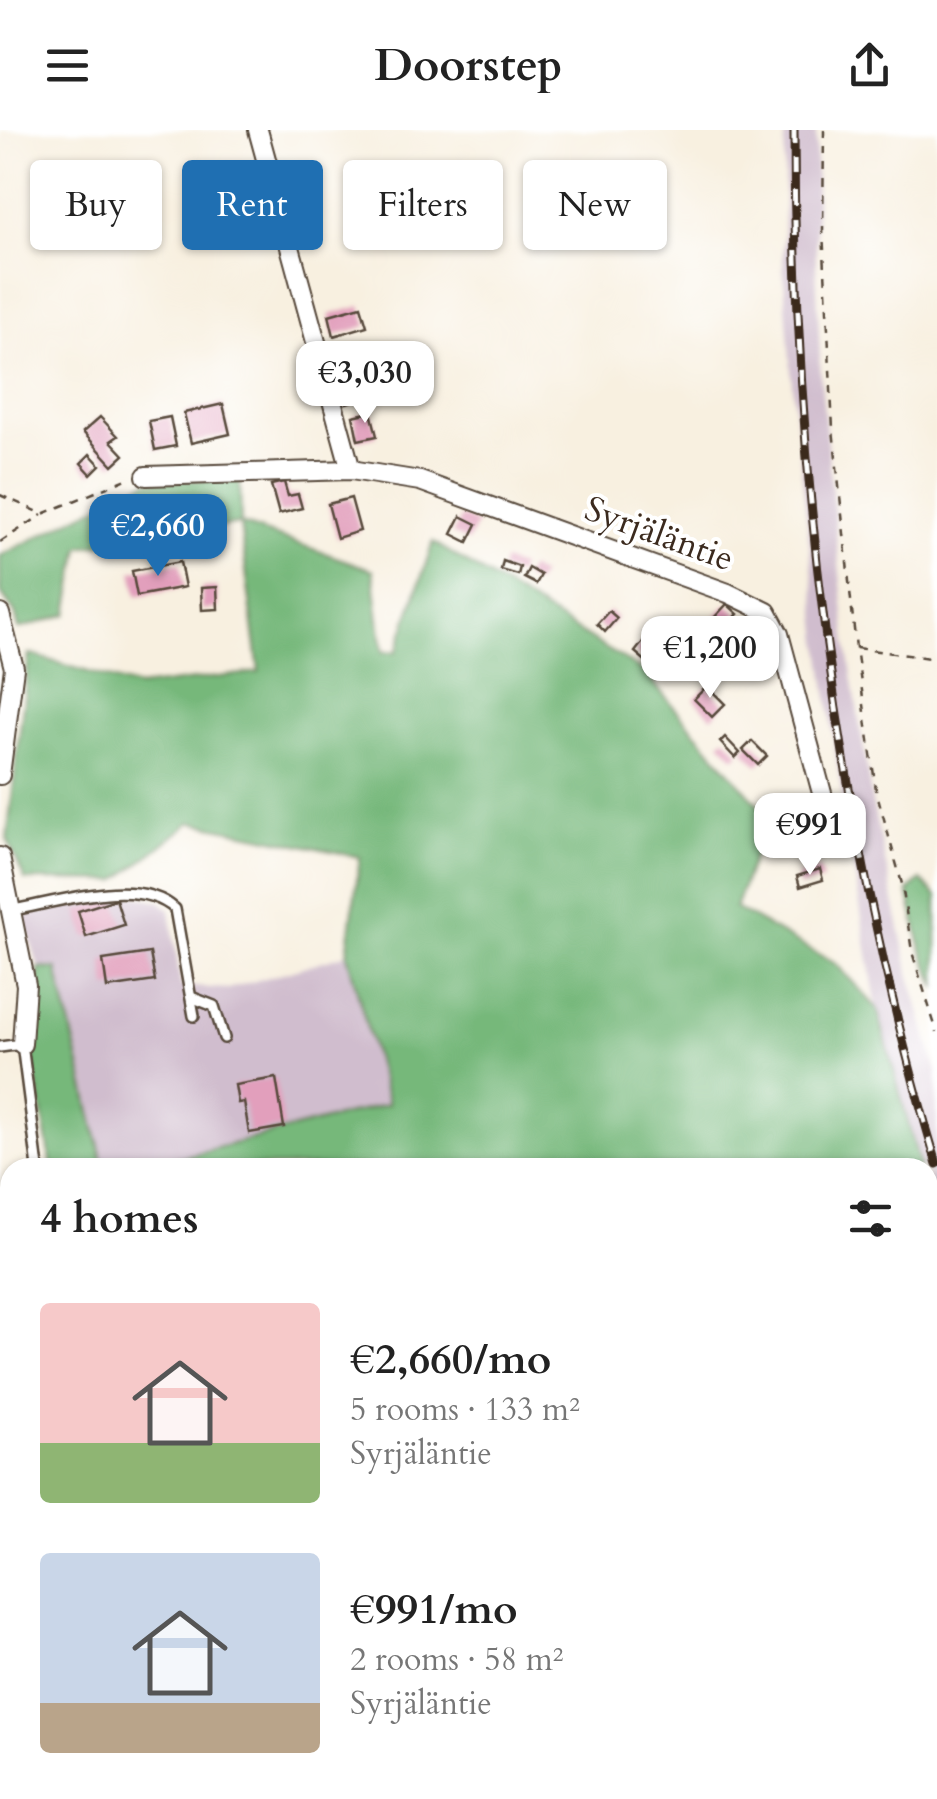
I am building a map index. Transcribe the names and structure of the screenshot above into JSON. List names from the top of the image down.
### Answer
{
  "streets": {
    "street": ["Syrjäläntie"]
  },
  "page": {
    "header": "Doorstep",
    "chip": [
      "Buy",
      "Rent",
      "Filters",
      "New"
    ],
    "price": [
      "€3,030",
      "€2,660",
      "€1,200",
      "€991"
    ],
    "heading": "4 homes",
    "list": [
      {
        "name": "€2,660/mo",
        "note": "5 rooms · 133 m² · Syrjäläntie"
      },
      {
        "name": "€991/mo",
        "note": "2 rooms · 58 m² · Syrjäläntie"
      }
    ]
  }
}
